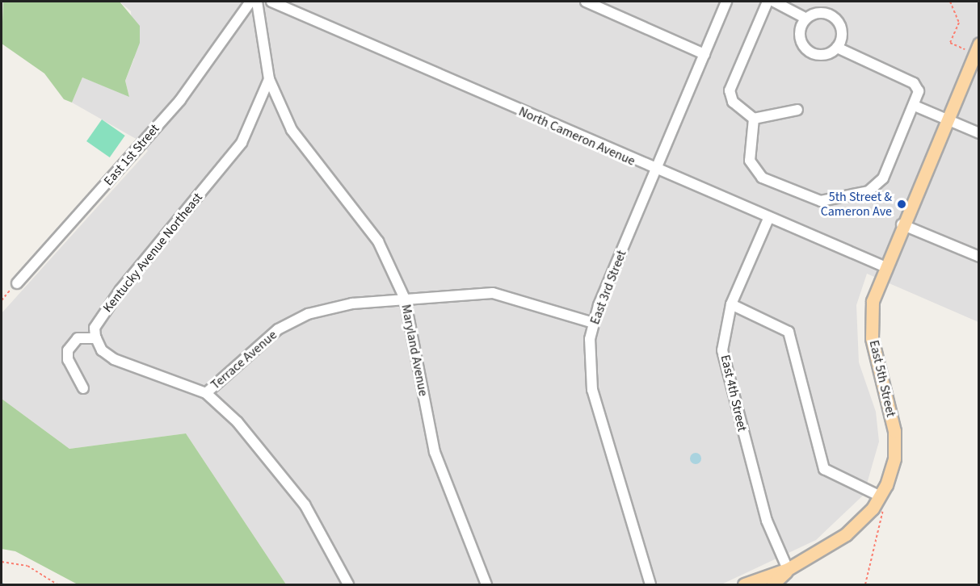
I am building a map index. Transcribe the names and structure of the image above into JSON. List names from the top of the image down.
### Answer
{
  "streets": {
    "main road": ["East 5th Street"],
    "street": [
      "North Cameron Avenue",
      "East 1st Street",
      "Kentucky Avenue Northeast",
      "East 3rd Street",
      "Maryland Avenue",
      "Terrace Avenue",
      "East 4th Street"
    ]
  },
  "crossings": [
    ["North Cameron Avenue", "East 3rd Street"],
    ["North Cameron Avenue", "East 5th Street"],
    ["North Cameron Avenue", "East 4th Street"],
    ["Kentucky Avenue Northeast", "Maryland Avenue"],
    ["East 3rd Street", "Terrace Avenue"],
    ["Maryland Avenue", "Terrace Avenue"],
    ["East 5th Street", "East 4th Street"]
  ],
  "places": ["5th Street & Cameron Ave"]
}
